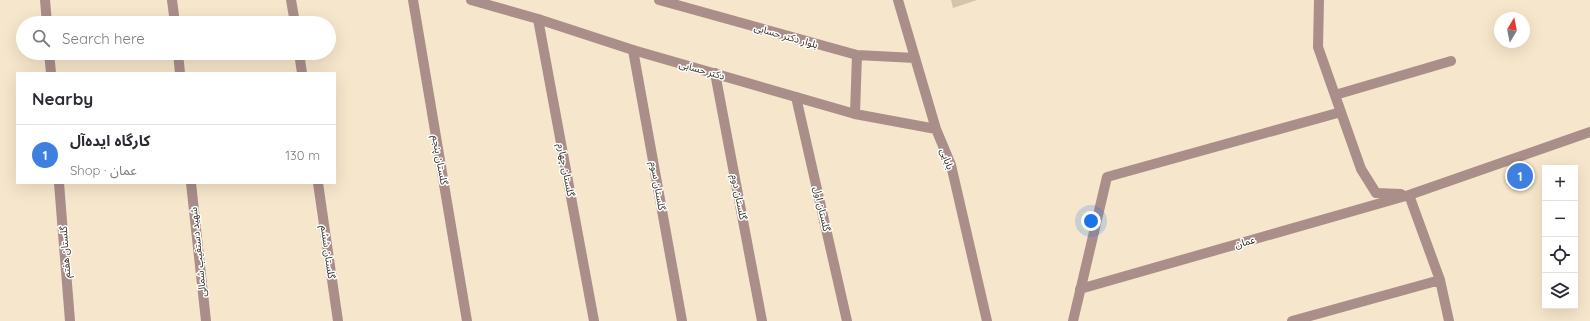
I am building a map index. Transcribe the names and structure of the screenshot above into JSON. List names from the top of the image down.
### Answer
{
  "streets": {
    "street": [
      "بلوار دکتر حسابی",
      "دکتر حسابی",
      "بابایی",
      "گلستان پنجم",
      "گلستان چهارم",
      "گلستان سوم",
      "گلستان دوم",
      "گلستان اول",
      "عمان",
      "گلستان هفتم",
      "شهید دستغیب شمالی",
      "گلستان ششم"
    ]
  },
  "crossings": [
    ["بلوار دکتر حسابی", "بابایی"],
    ["دکتر حسابی", "بابایی"],
    ["دکتر حسابی", "گلستان چهارم"],
    ["دکتر حسابی", "گلستان سوم"],
    ["دکتر حسابی", "گلستان دوم"],
    ["دکتر حسابی", "گلستان اول"]
  ],
  "north": "top",
  "page": {
    "search": "Search here",
    "heading": "Nearby",
    "list": [
      {
        "mark": "1",
        "name": "کارگاه ایده‌آل",
        "note": "Shop · عمان",
        "value": "130 m"
      }
    ],
    "pins": "1",
    "map_buttons": ["+", "−"]
  }
}
